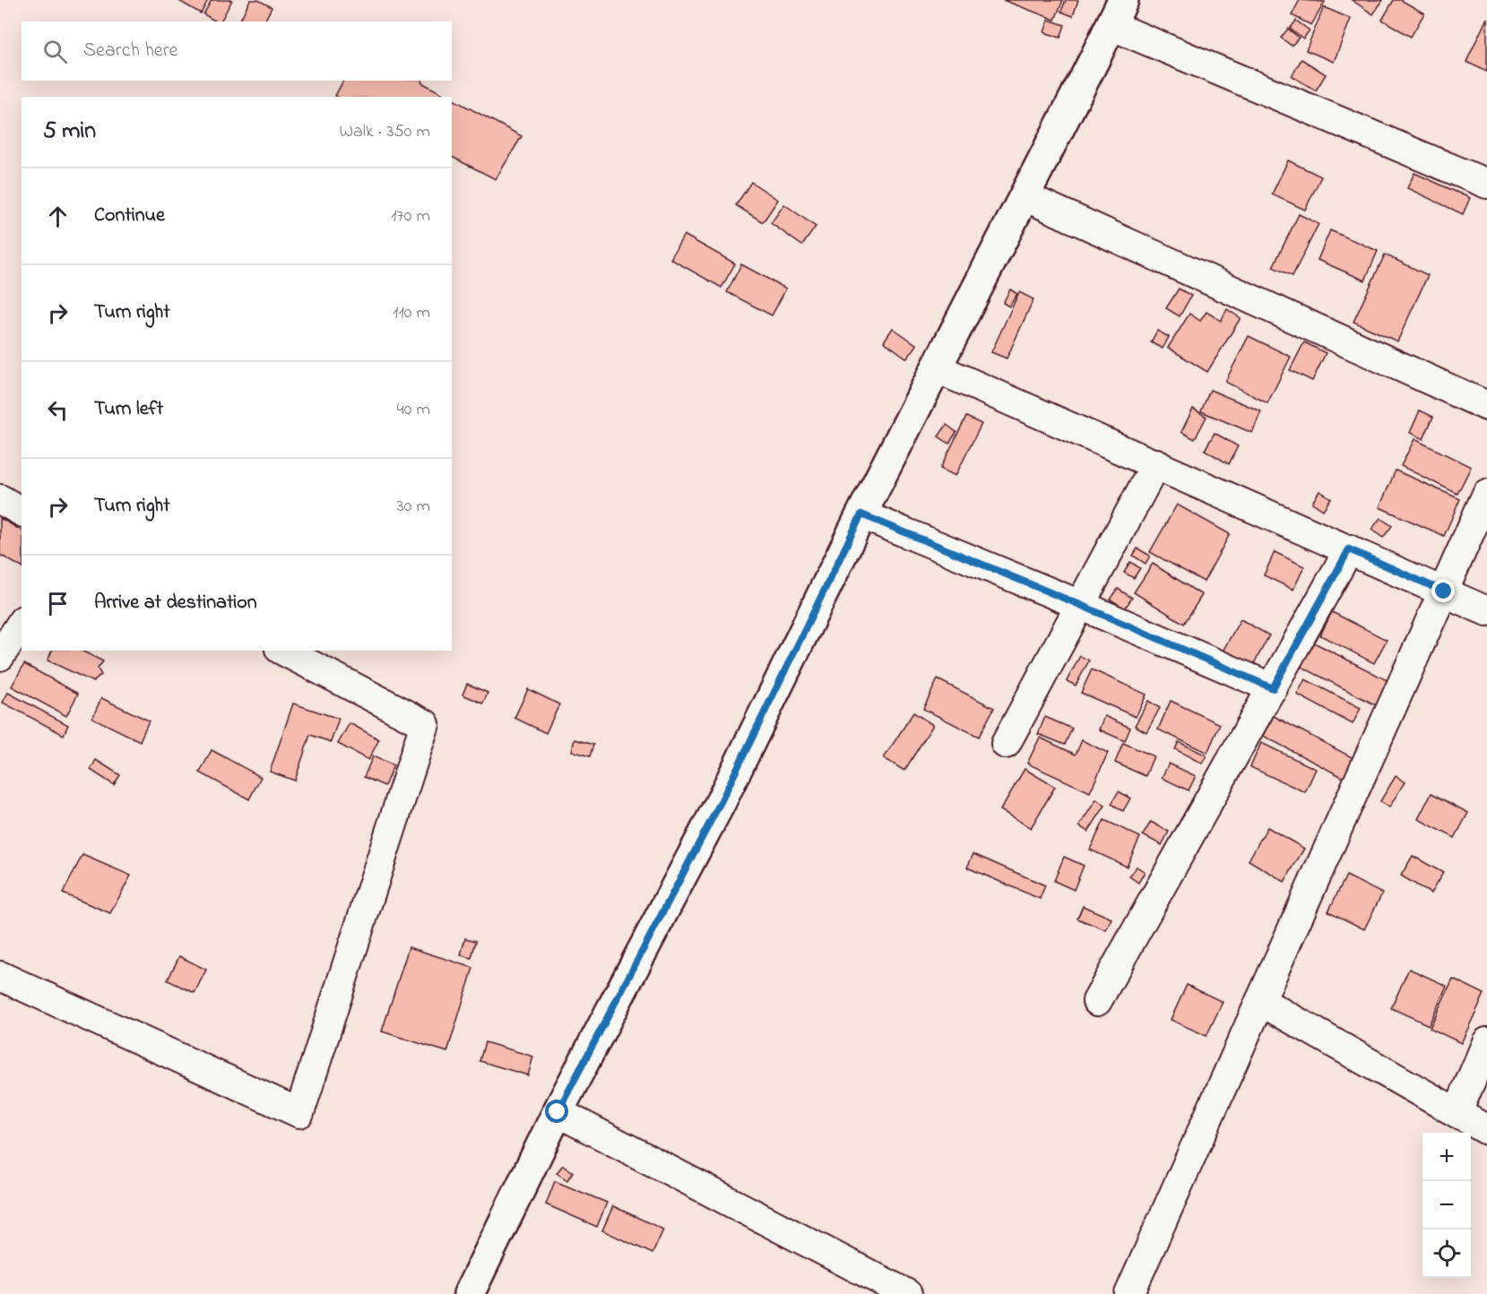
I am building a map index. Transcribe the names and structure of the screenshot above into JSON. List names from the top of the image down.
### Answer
{
  "page": {
    "search": "Search here",
    "heading": ["5 min", "Walk · 350 m"],
    "list": [
      ["Continue", "170 m"],
      ["Turn right", "110 m"],
      ["Turn left", "40 m"],
      ["Turn right", "30 m"],
      "Arrive at destination"
    ],
    "map_buttons": ["+", "−"]
  }
}
